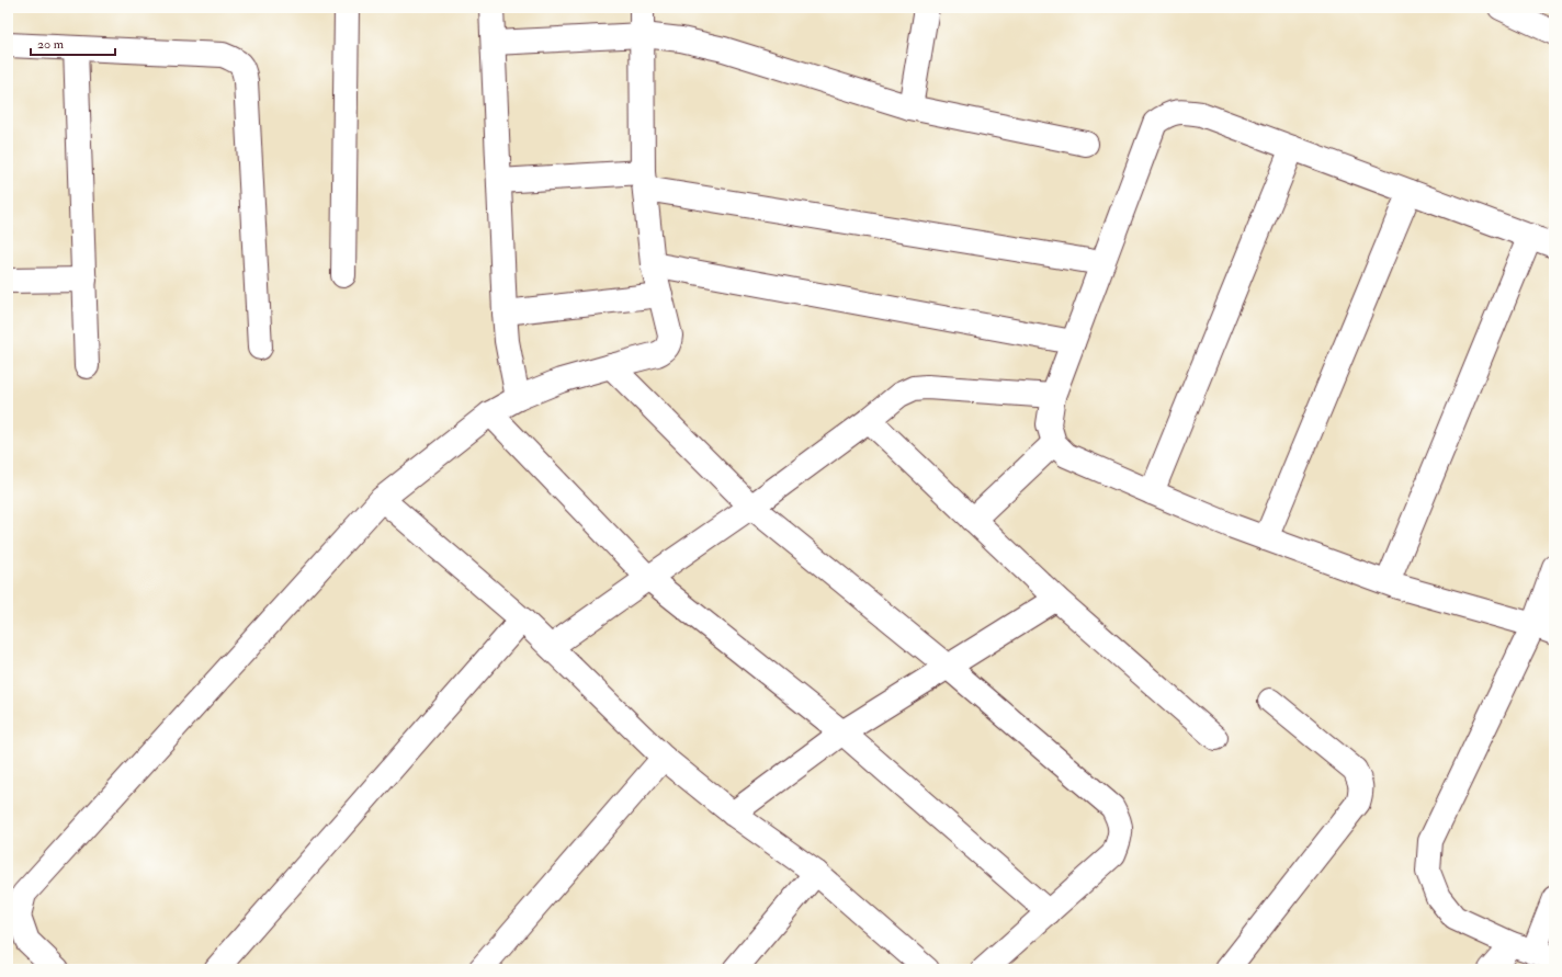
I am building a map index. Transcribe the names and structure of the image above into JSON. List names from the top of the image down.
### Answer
{
  "scale_bar": "20 m"
}
